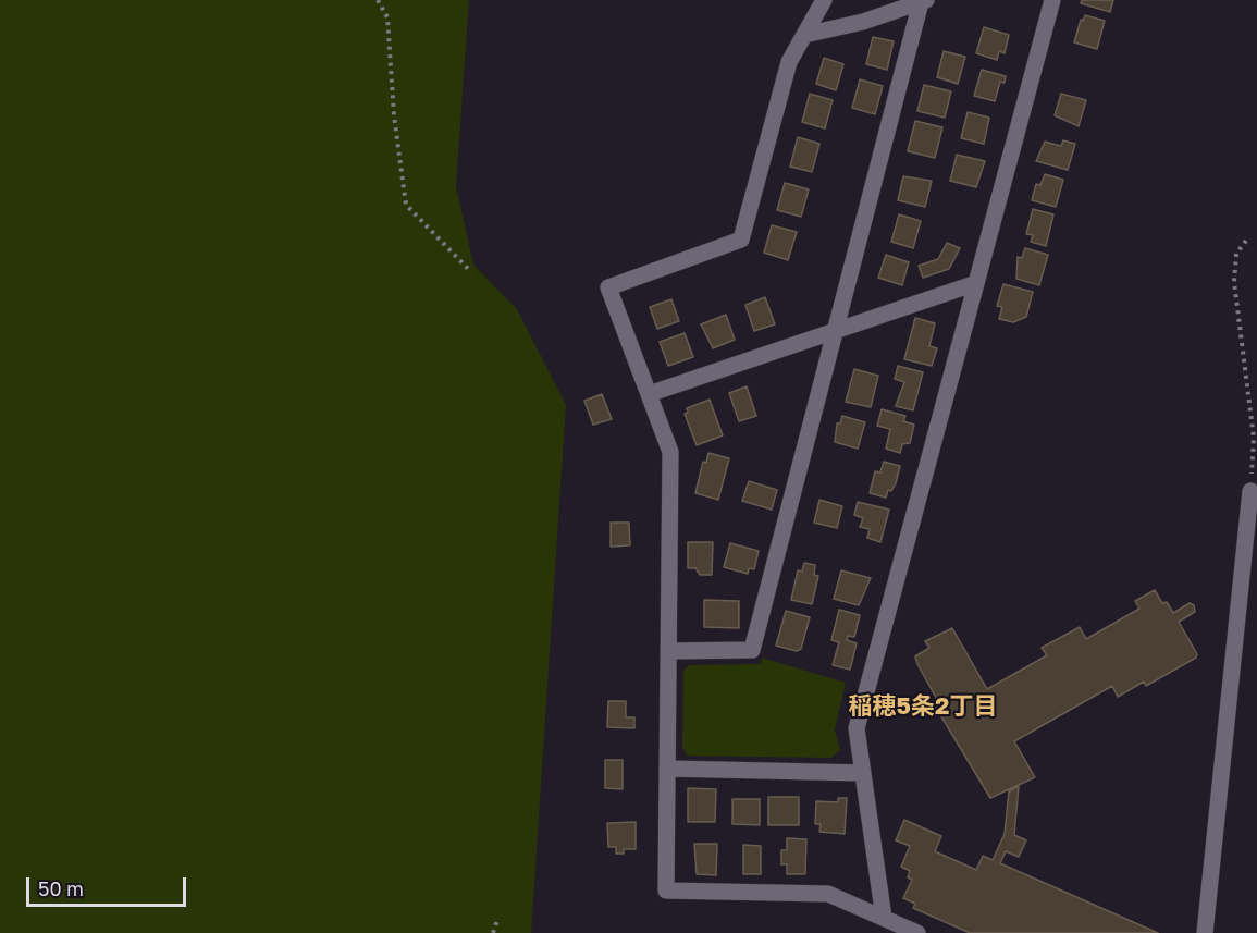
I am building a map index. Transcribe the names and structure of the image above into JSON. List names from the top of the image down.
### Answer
{
  "districts": ["稲穂5条2丁目"],
  "scale_bar": "50 m"
}
